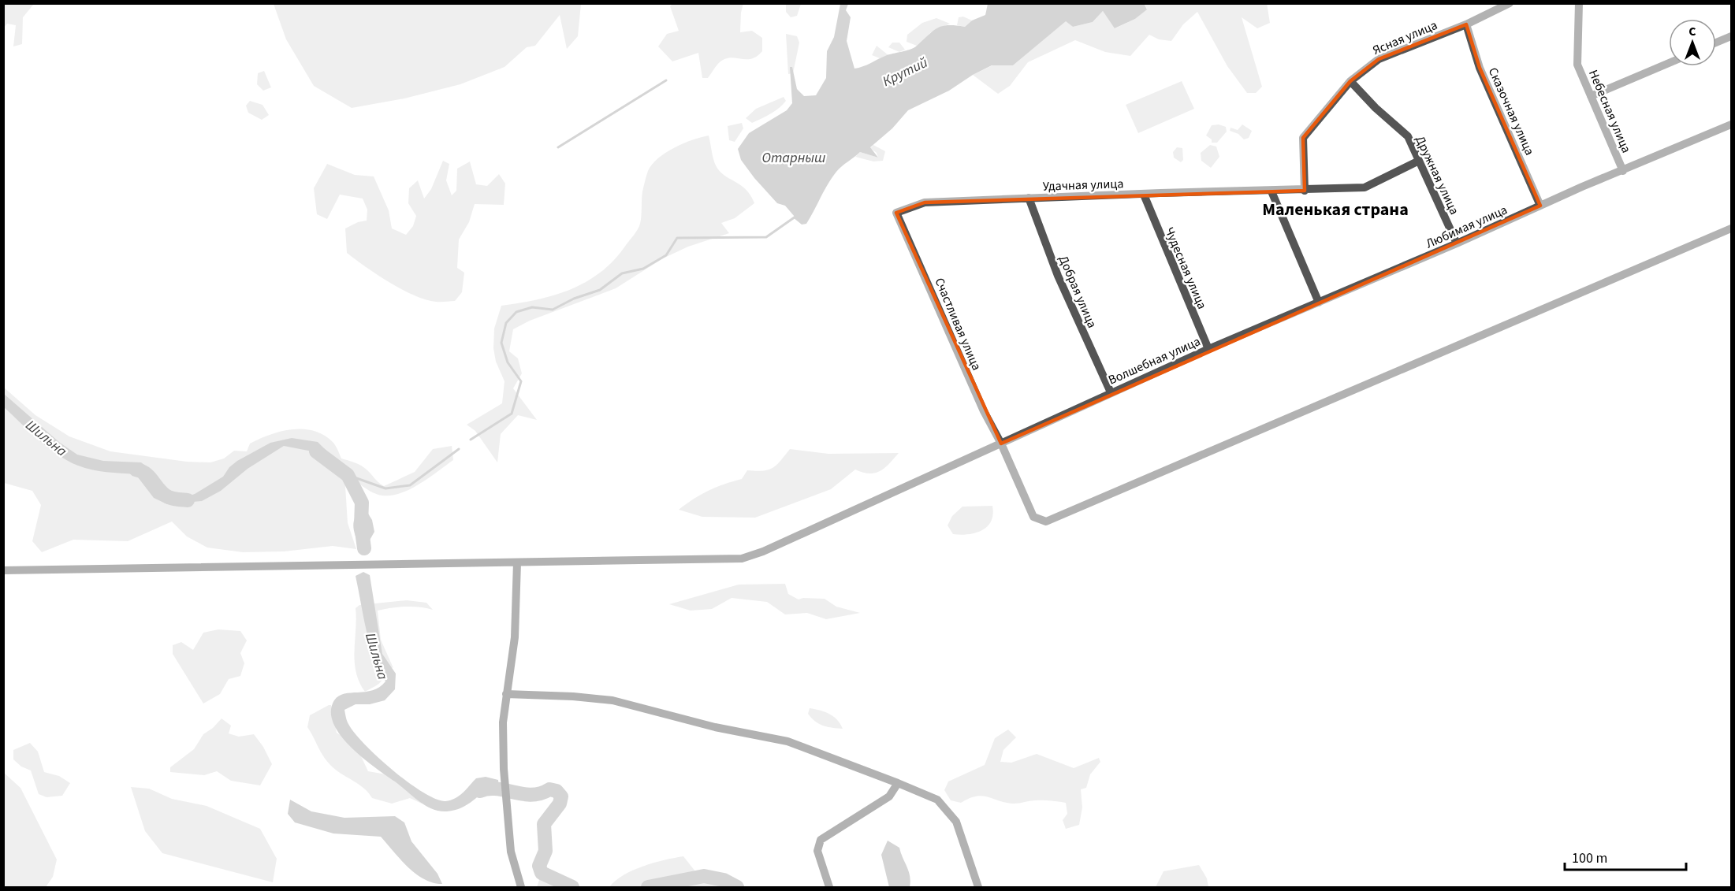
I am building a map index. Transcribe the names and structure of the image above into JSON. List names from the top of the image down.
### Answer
{
  "streets": {
    "street": [
      "Ясная улица",
      "Сказочная улица",
      "Небесная улица",
      "Дружная улица",
      "Удачная улица",
      "Любимая улица",
      "Чудесная улица",
      "Добрая улица",
      "Счастливая улица",
      "Волшебная улица"
    ]
  },
  "crossings": [
    ["Ясная улица", "Сказочная улица"],
    ["Ясная улица", "Дружная улица"],
    ["Ясная улица", "Удачная улица"],
    ["Сказочная улица", "Любимая улица"],
    ["Небесная улица", "Любимая улица"],
    ["Дружная улица", "Удачная улица"],
    ["Дружная улица", "Любимая улица"],
    ["Удачная улица", "Чудесная улица"],
    ["Удачная улица", "Добрая улица"],
    ["Удачная улица", "Счастливая улица"],
    ["Любимая улица", "Волшебная улица"],
    ["Чудесная улица", "Волшебная улица"],
    ["Добрая улица", "Волшебная улица"],
    ["Счастливая улица", "Волшебная улица"]
  ],
  "districts": ["Маленькая страна"],
  "water": ["Крутий", "Отарныш", "Шильна"],
  "scale_bar": "100 m",
  "north": "top"
}
